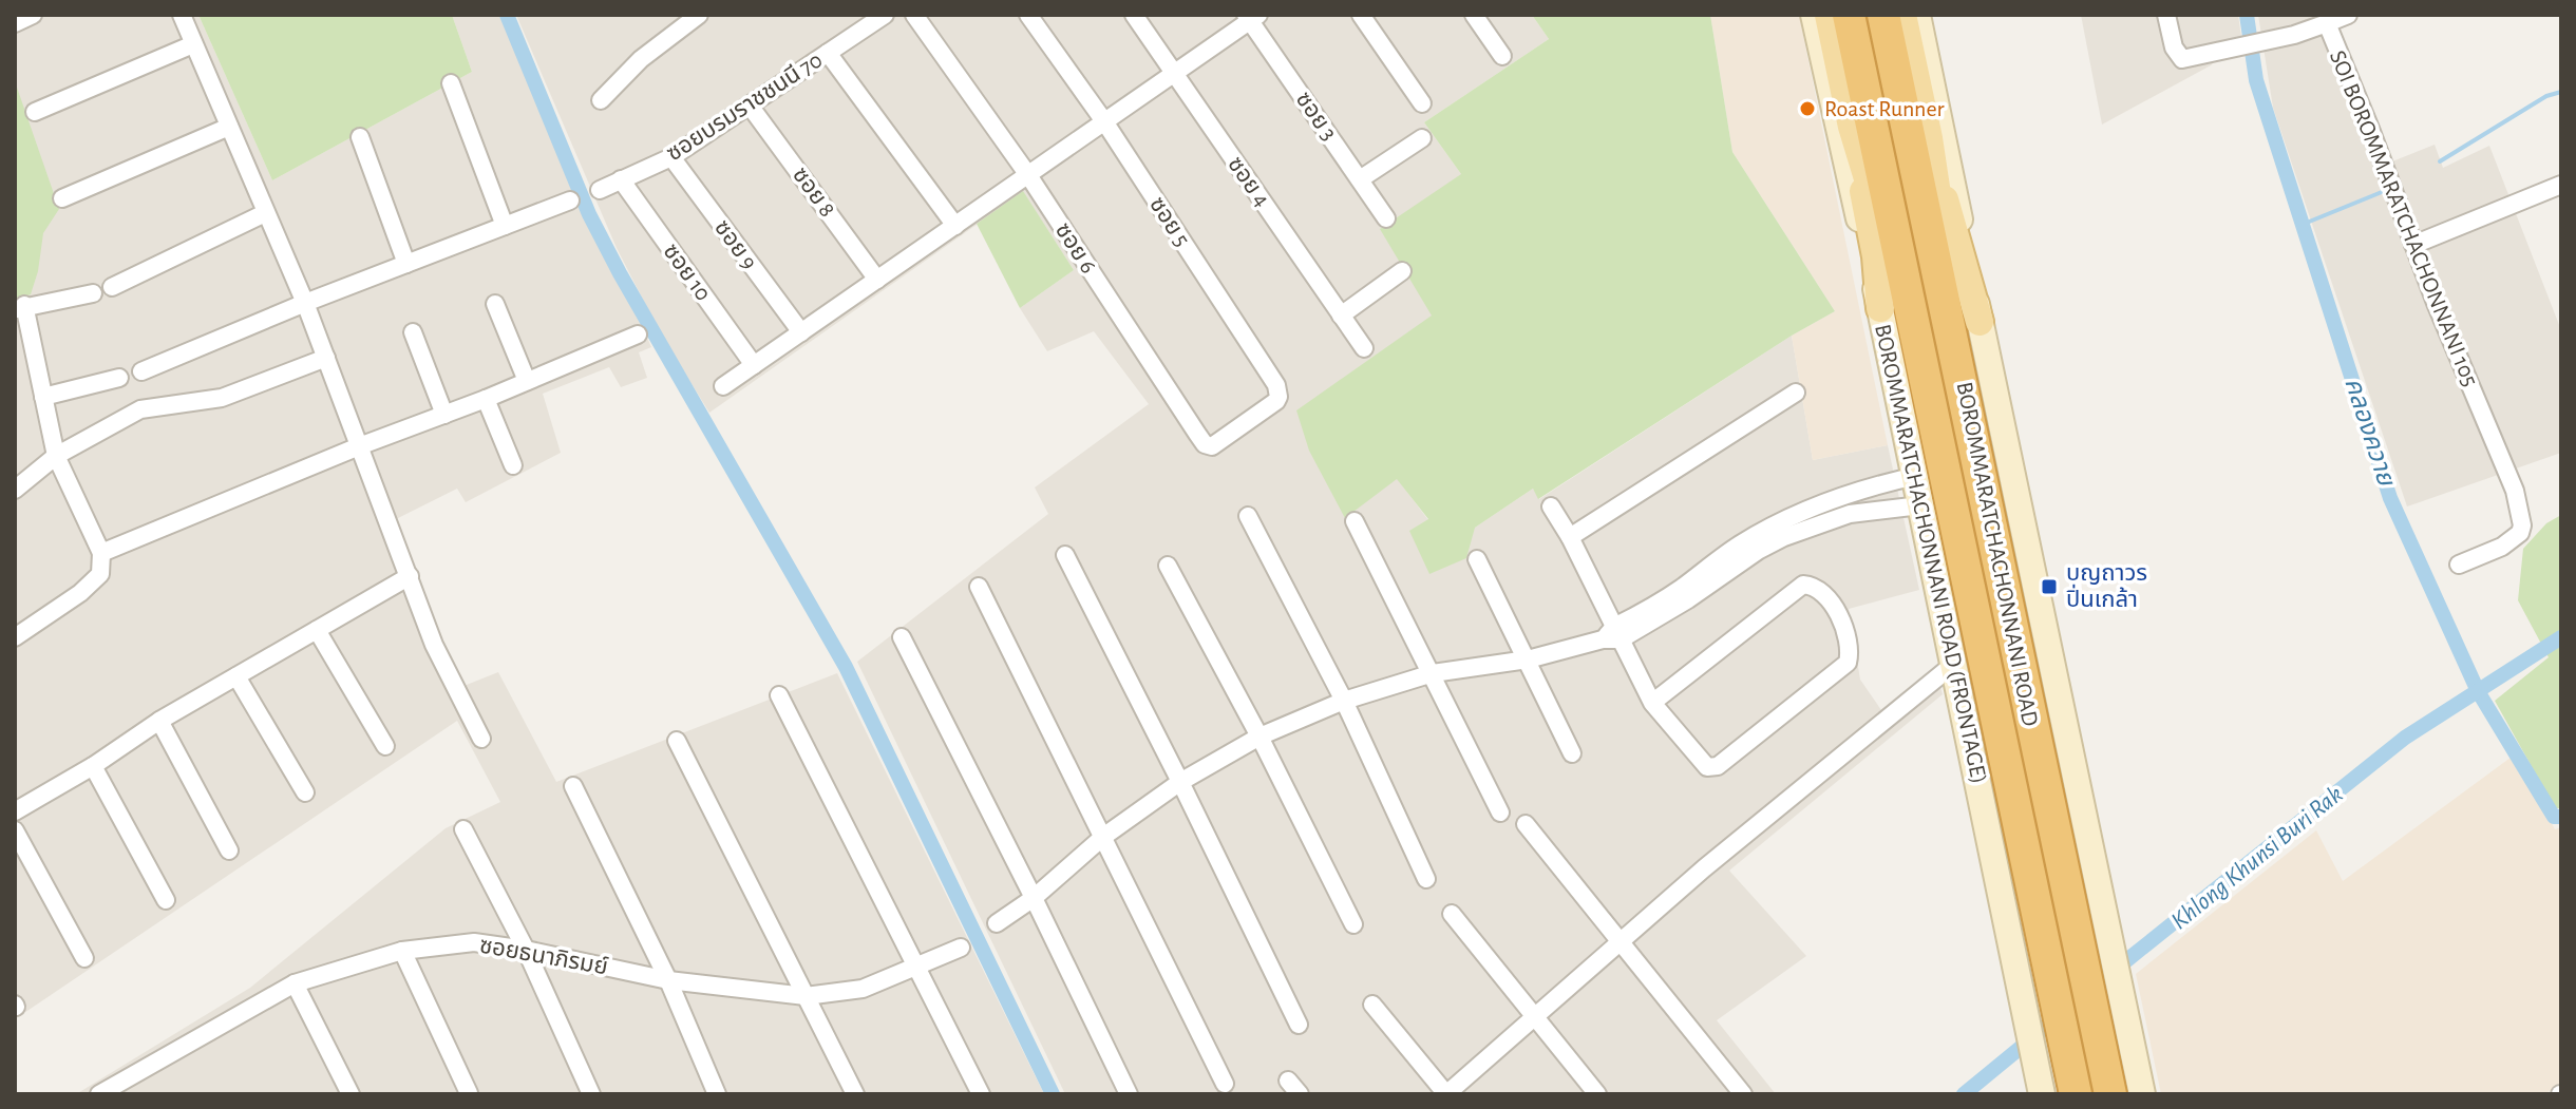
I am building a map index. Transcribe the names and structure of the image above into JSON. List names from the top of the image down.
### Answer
{
  "streets": {
    "highway": ["BOROMMARATCHACHONNANI ROAD"],
    "main road": ["BOROMMARATCHACHONNANI ROAD (FRONTAGE)"],
    "street": [
      "ซอยบรมราชชนนี 70",
      "ซอย 3",
      "ซอย 4",
      "ซอย 8",
      "SOI BOROMMARATCHACHONNANI 105",
      "ซอย 5",
      "ซอย 9",
      "ซอย 6",
      "ซอย 10",
      "ซอยธนาภิรมย์"
    ]
  },
  "crossings": [
    ["ซอยบรมราชชนนี 70", "ซอย 8"],
    ["ซอยบรมราชชนนี 70", "ซอย 9"],
    ["ซอยบรมราชชนนี 70", "ซอย 10"],
    ["ซอย 5", "ซอย 6"]
  ],
  "water": ["คลองควาย", "Khlong Khunsi Buri Rak"],
  "places": {
    "other": ["Roast Runner"],
    "transit": ["บุญถาวร ปิ่นเกล้า"]
  }
}
